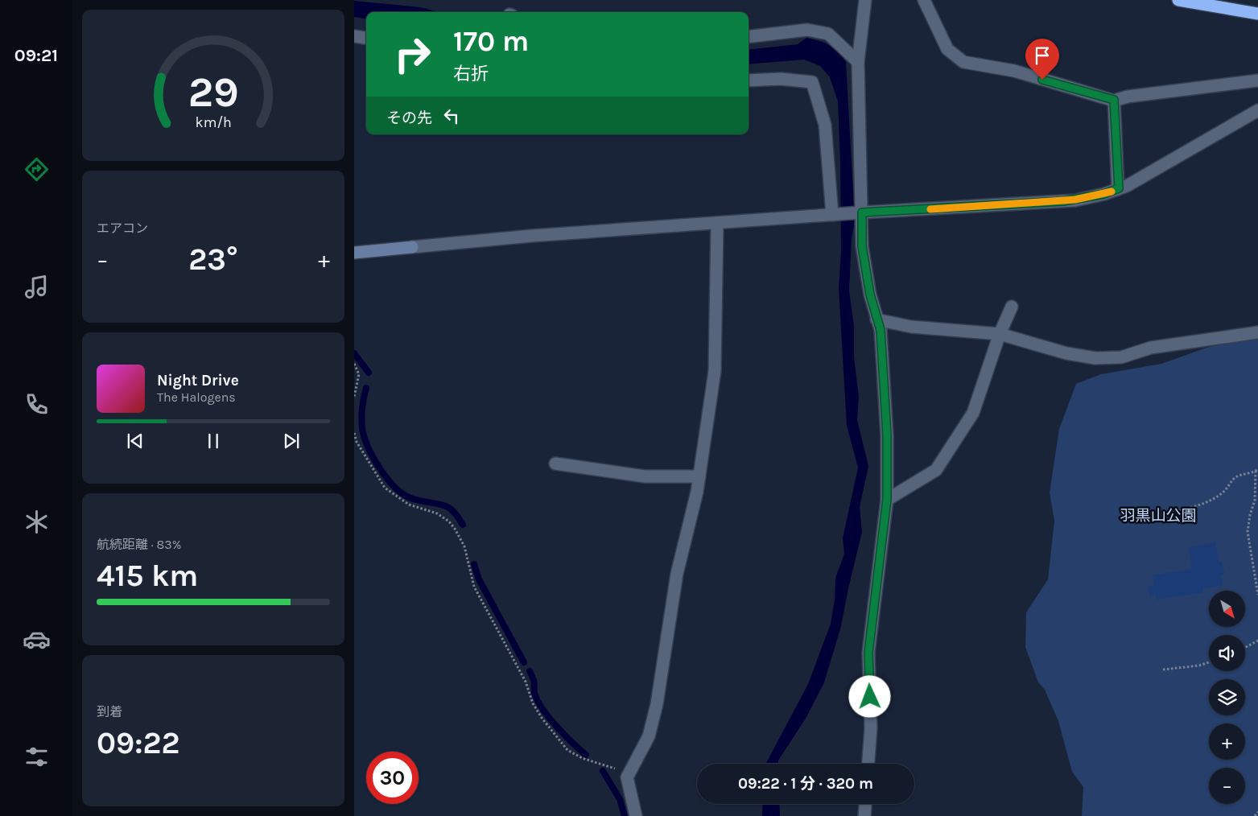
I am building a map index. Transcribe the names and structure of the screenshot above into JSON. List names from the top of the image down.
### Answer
{
  "parks": ["羽黒山公園"],
  "north": "bottom right",
  "page": {
    "tabs": "09:21",
    "turn": ["170 m", "右折"],
    "then": "その先",
    "tile": [
      "エアコン",
      ["航続距離 · 83%", "415 km"],
      ["到着", "09:22"]
    ],
    "heat": ["−", "23°", "+"],
    "song": ["Night Drive", "The Halogens"],
    "map_buttons": ["+", "−"],
    "limit": "30",
    "trip": "09:22 · 1 分 · 320 m",
    "gauge": ["29", "km/h"]
  }
}
